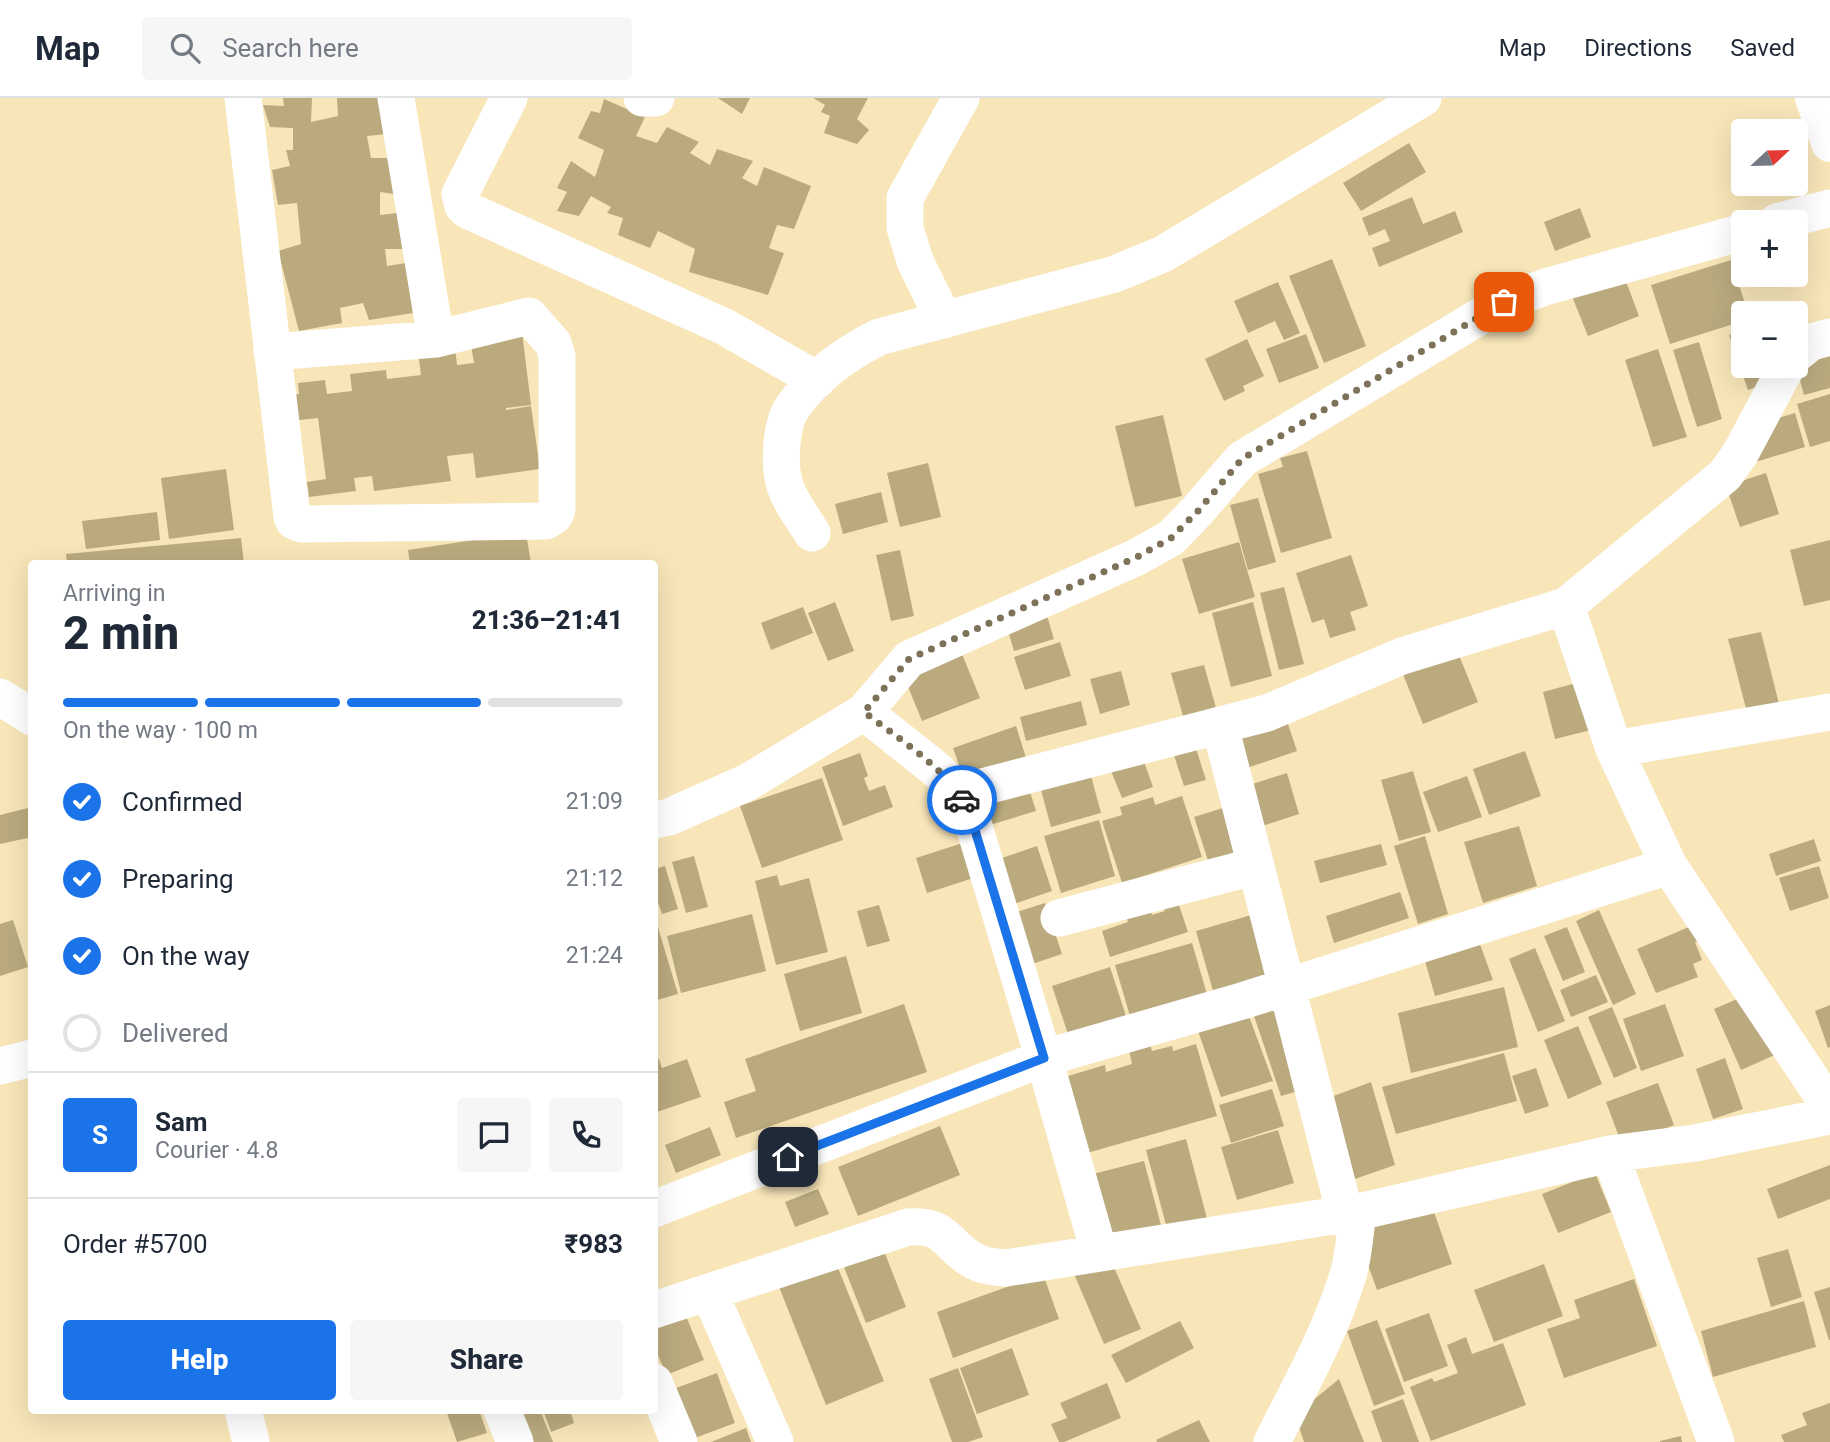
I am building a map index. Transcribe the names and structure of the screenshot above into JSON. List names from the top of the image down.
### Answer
{
  "north": "right",
  "page": {
    "header": "Map",
    "search": "Search here",
    "nav": ["Map", "Directions", "Saved"],
    "map_buttons": ["+", "−"],
    "heading": ["2 min", "Arriving in", "21:36–21:41"],
    "panel": [
      "Sam",
      "Courier · 4.8",
      "Order #5700",
      "₹983"
    ],
    "bar": "On the way · 100 m",
    "list": [
      ["Confirmed", "21:09"],
      ["Preparing", "21:12"],
      ["On the way", "21:24"],
      "Delivered"
    ],
    "round": "S",
    "buttons": ["Help", "Share"]
  }
}
